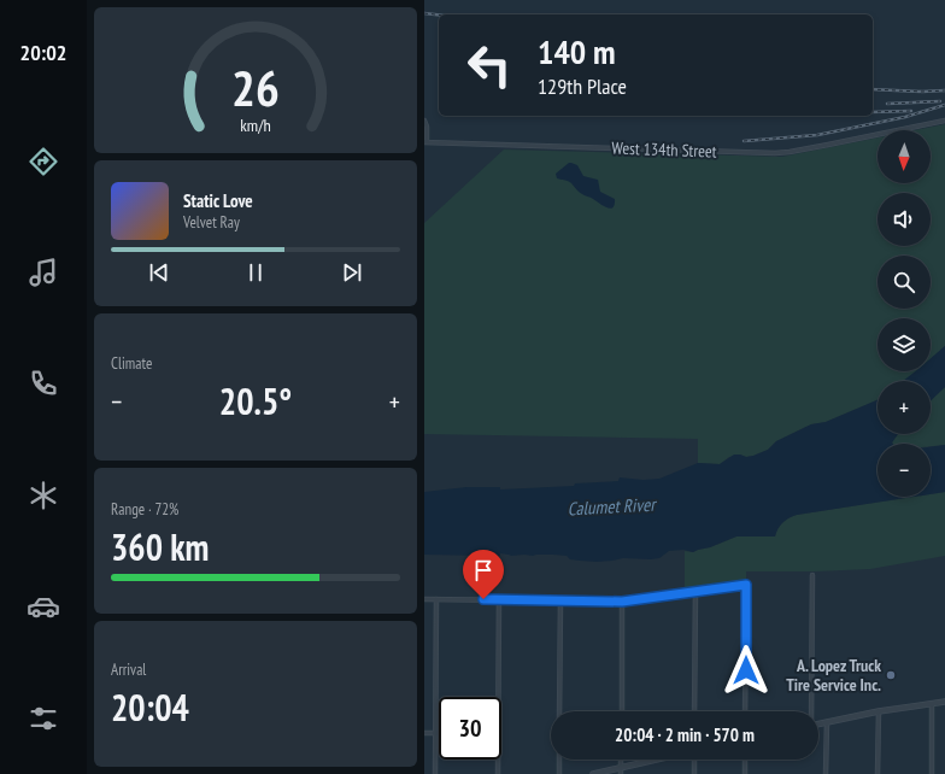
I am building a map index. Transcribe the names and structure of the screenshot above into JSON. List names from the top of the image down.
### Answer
{
  "streets": {
    "street": ["West 134th Street"]
  },
  "water": ["Calumet River"],
  "places": ["A. Lopez Truck Tire Service Inc."],
  "north": "bottom",
  "page": {
    "tabs": "20:02",
    "turn": ["140 m", "129th Place"],
    "map_buttons": ["+", "−"],
    "song": ["Static Love", "Velvet Ray"],
    "tile": [
      "Climate",
      ["Range · 72%", "360 km"],
      ["Arrival", "20:04"]
    ],
    "heat": ["−", "20.5°", "+"],
    "limit": "30",
    "trip": "20:04 · 2 min · 570 m",
    "gauge": ["26", "km/h"]
  }
}
